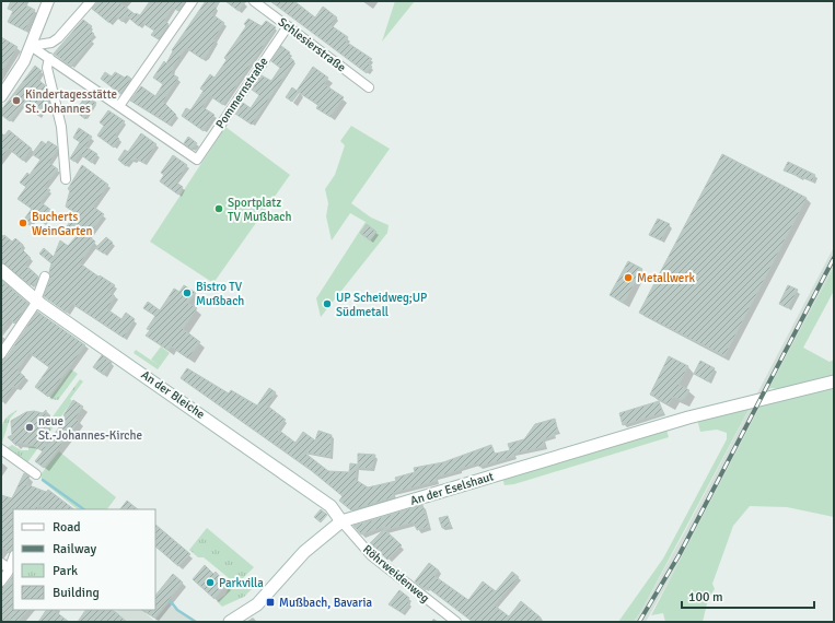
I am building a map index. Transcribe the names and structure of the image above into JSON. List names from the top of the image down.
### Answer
{
  "streets": {
    "main road": ["An der Bleiche", "An der Eselshaut"],
    "street": ["Schlesierstraße", "Pommernstraße", "Röhrweidenweg"]
  },
  "crossings": [
    ["Schlesierstraße", "Pommernstraße"],
    ["An der Bleiche", "An der Eselshaut"],
    ["An der Bleiche", "Röhrweidenweg"],
    ["An der Eselshaut", "Röhrweidenweg"]
  ],
  "places": {
    "other": [
      "Kindertagesstätte St. Johannes",
      "Sportplatz TV Mußbach",
      "Bucherts WeinGarten",
      "Metallwerk",
      "Bistro TV Mußbach",
      "UP Scheidweg;UP Südmetall",
      "neue St.-Johannes-Kirche",
      "Parkvilla"
    ],
    "transit": ["Mußbach, Bavaria"]
  },
  "legend": [
    "Road",
    "Railway",
    "Park",
    "Building"
  ],
  "scale_bar": "100 m"
}
